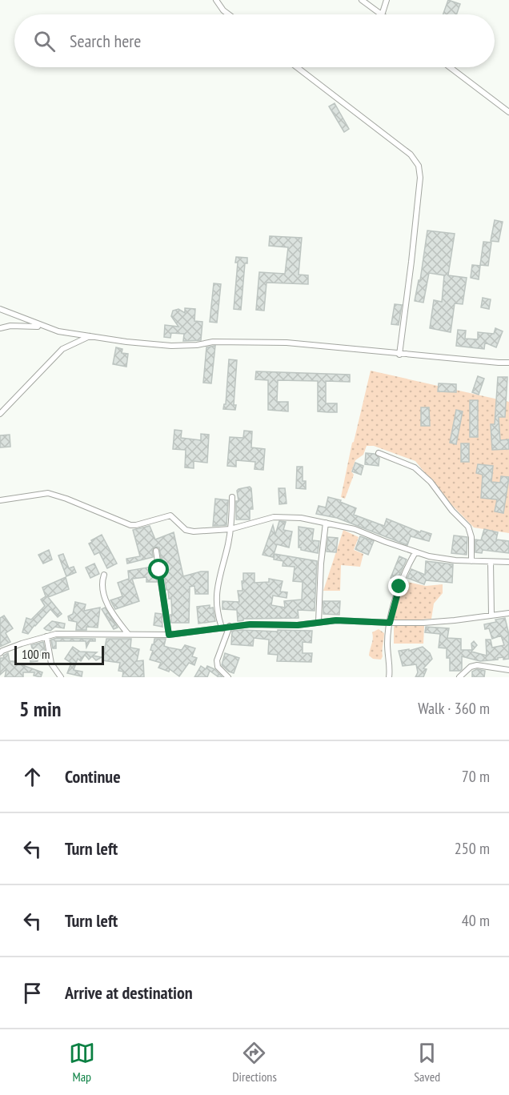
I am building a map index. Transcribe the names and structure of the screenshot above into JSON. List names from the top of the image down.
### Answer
{
  "scale_bar": "100 m",
  "page": {
    "search": "Search here",
    "scale": "100 m",
    "heading": ["5 min", "Walk · 360 m"],
    "list": [
      ["Continue", "70 m"],
      ["Turn left", "250 m"],
      ["Turn left", "40 m"],
      "Arrive at destination"
    ],
    "nav": ["Map", "Directions", "Saved"]
  }
}
